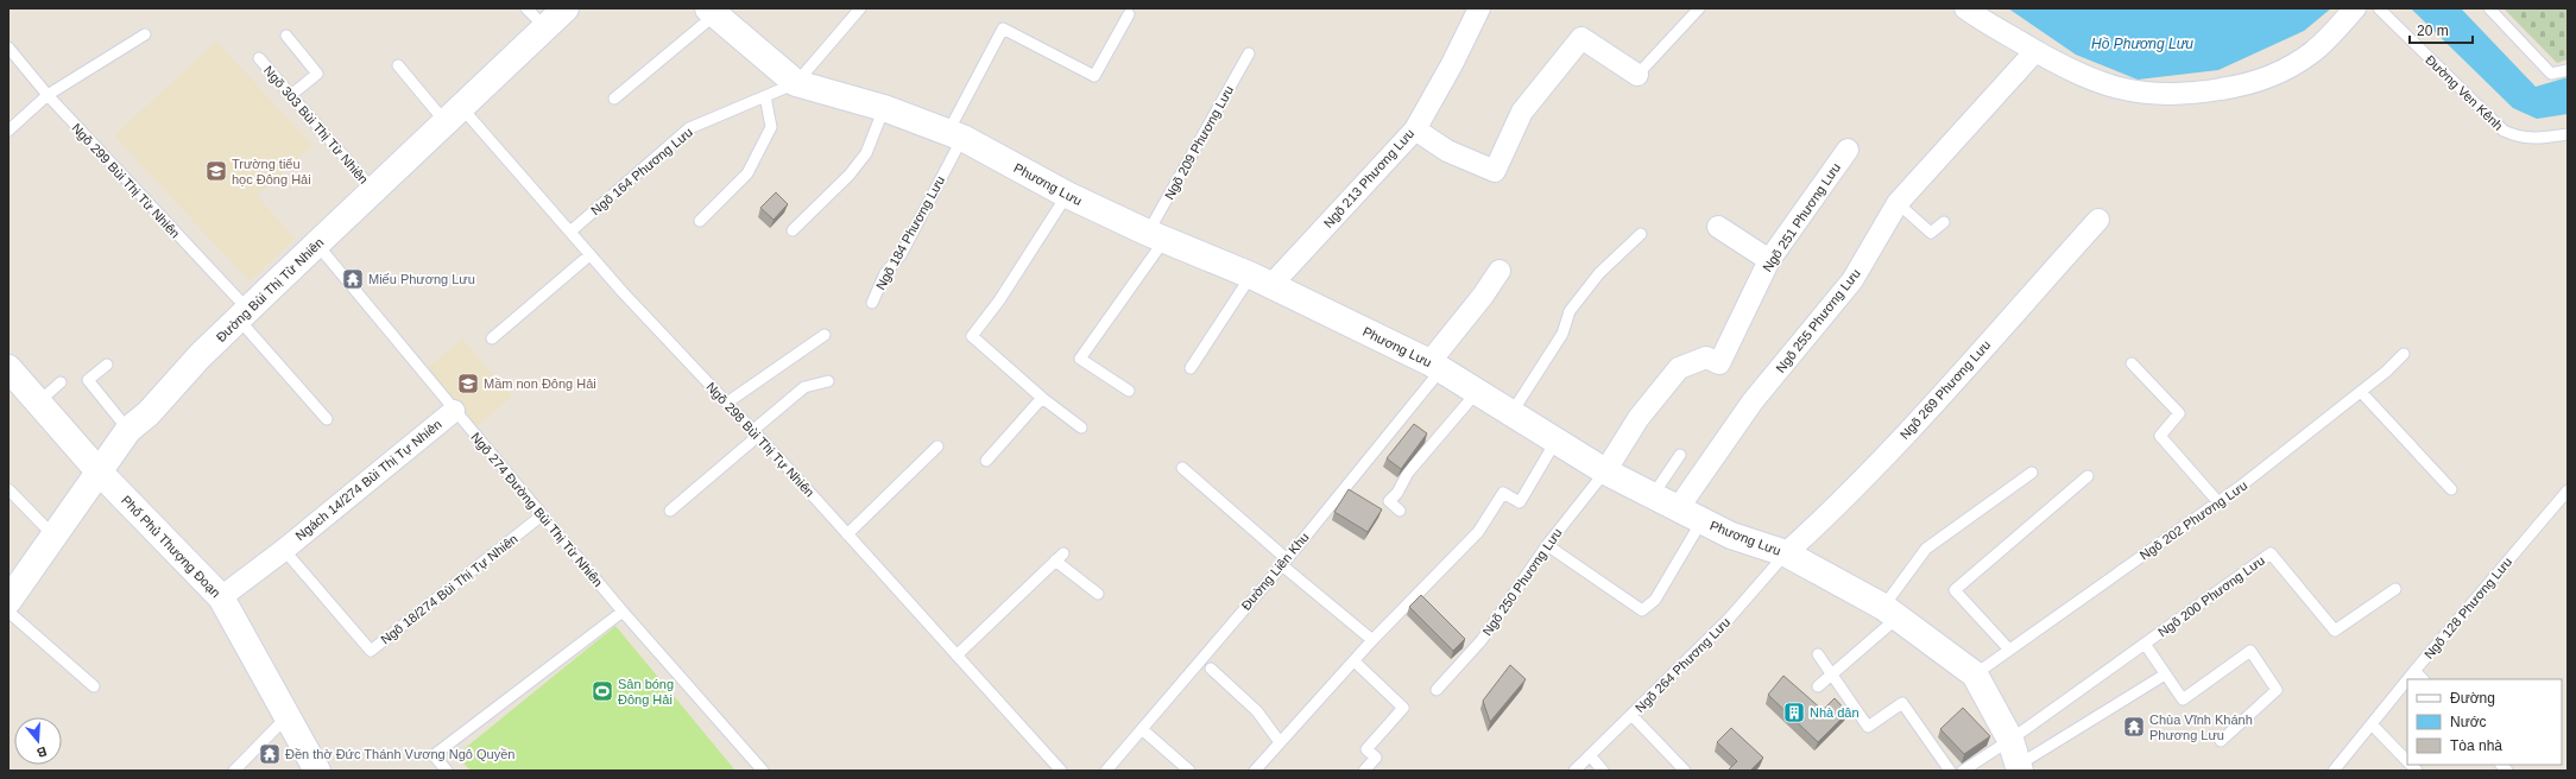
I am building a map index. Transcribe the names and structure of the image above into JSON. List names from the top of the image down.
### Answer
{
  "streets": {
    "street": [
      "Ngõ 213 Phương Lưu",
      "Phương Lưu",
      "Ngõ 251 Phương Lưu",
      "Đường Bùi Thị Từ Nhiên",
      "Ngõ 255 Phương Lưu",
      "Ngõ 269 Phương Lưu",
      "Ngách 14/274 Bùi Thị Tự Nhiên",
      "Phố Phủ Thượng Đoạn"
    ],
    "lane": [
      "Đường Ven Kênh",
      "Ngõ 303 Bùi Thị Từ Nhiên",
      "Ngõ 209 Phương Lưu",
      "Ngõ 164 Phương Lưu",
      "Ngõ 299 Bùi Thị Từ Nhiên",
      "Ngõ 184 Phương Lưu",
      "Ngõ 298 Bùi Thị Tự Nhiên",
      "Ngõ 274 Đường Bùi Thị Từ Nhiên",
      "Ngõ 202 Phương Lưu",
      "Đường Liên Khu",
      "Ngõ 250 Phương Lưu",
      "Ngõ 18/274 Bùi Thị Tự Nhiên",
      "Ngõ 200 Phương Lưu",
      "Ngõ 128 Phương Lưu",
      "Ngõ 264 Phương Lưu"
    ]
  },
  "crossings": [
    ["Ngõ 303 Bùi Thị Từ Nhiên", "Đường Bùi Thị Từ Nhiên"],
    ["Ngõ 209 Phương Lưu", "Phương Lưu"],
    ["Ngõ 164 Phương Lưu", "Phương Lưu"],
    ["Ngõ 164 Phương Lưu", "Ngõ 298 Bùi Thị Tự Nhiên"],
    ["Ngõ 213 Phương Lưu", "Phương Lưu"],
    ["Ngõ 299 Bùi Thị Từ Nhiên", "Đường Bùi Thị Từ Nhiên"],
    ["Phương Lưu", "Ngõ 251 Phương Lưu"],
    ["Phương Lưu", "Ngõ 184 Phương Lưu"],
    ["Phương Lưu", "Ngõ 255 Phương Lưu"],
    ["Phương Lưu", "Ngõ 269 Phương Lưu"],
    ["Phương Lưu", "Ngõ 202 Phương Lưu"],
    ["Phương Lưu", "Đường Liên Khu"],
    ["Phương Lưu", "Ngõ 250 Phương Lưu"],
    ["Phương Lưu", "Ngõ 200 Phương Lưu"],
    ["Phương Lưu", "Ngõ 264 Phương Lưu"],
    ["Ngõ 251 Phương Lưu", "Ngõ 250 Phương Lưu"],
    ["Đường Bùi Thị Từ Nhiên", "Ngõ 298 Bùi Thị Tự Nhiên"],
    ["Đường Bùi Thị Từ Nhiên", "Ngõ 274 Đường Bùi Thị Từ Nhiên"],
    ["Đường Bùi Thị Từ Nhiên", "Phố Phủ Thượng Đoạn"],
    ["Ngõ 269 Phương Lưu", "Ngõ 264 Phương Lưu"],
    ["Ngách 14/274 Bùi Thị Tự Nhiên", "Ngõ 274 Đường Bùi Thị Từ Nhiên"],
    ["Ngách 14/274 Bùi Thị Tự Nhiên", "Phố Phủ Thượng Đoạn"],
    ["Ngách 14/274 Bùi Thị Tự Nhiên", "Ngõ 18/274 Bùi Thị Tự Nhiên"],
    ["Ngõ 274 Đường Bùi Thị Từ Nhiên", "Ngõ 18/274 Bùi Thị Tự Nhiên"]
  ],
  "water": ["Hồ Phương Lưu"],
  "places": {
    "school or university": ["Trường tiểu học Đông Hải", "Mầm non Đông Hải"],
    "temple": ["Miếu Phương Lưu", "Chùa Vĩnh Khánh Phương Lưu", "Đền thờ Đức Thánh Vương Ngô Quyền"],
    "sports": ["Sân bóng Đông Hải"],
    "building": ["Nhà dân"]
  },
  "legend": ["Đường", "Nước", "Tòa nhà"],
  "scale_bar": "20 m",
  "north": "bottom"
}
